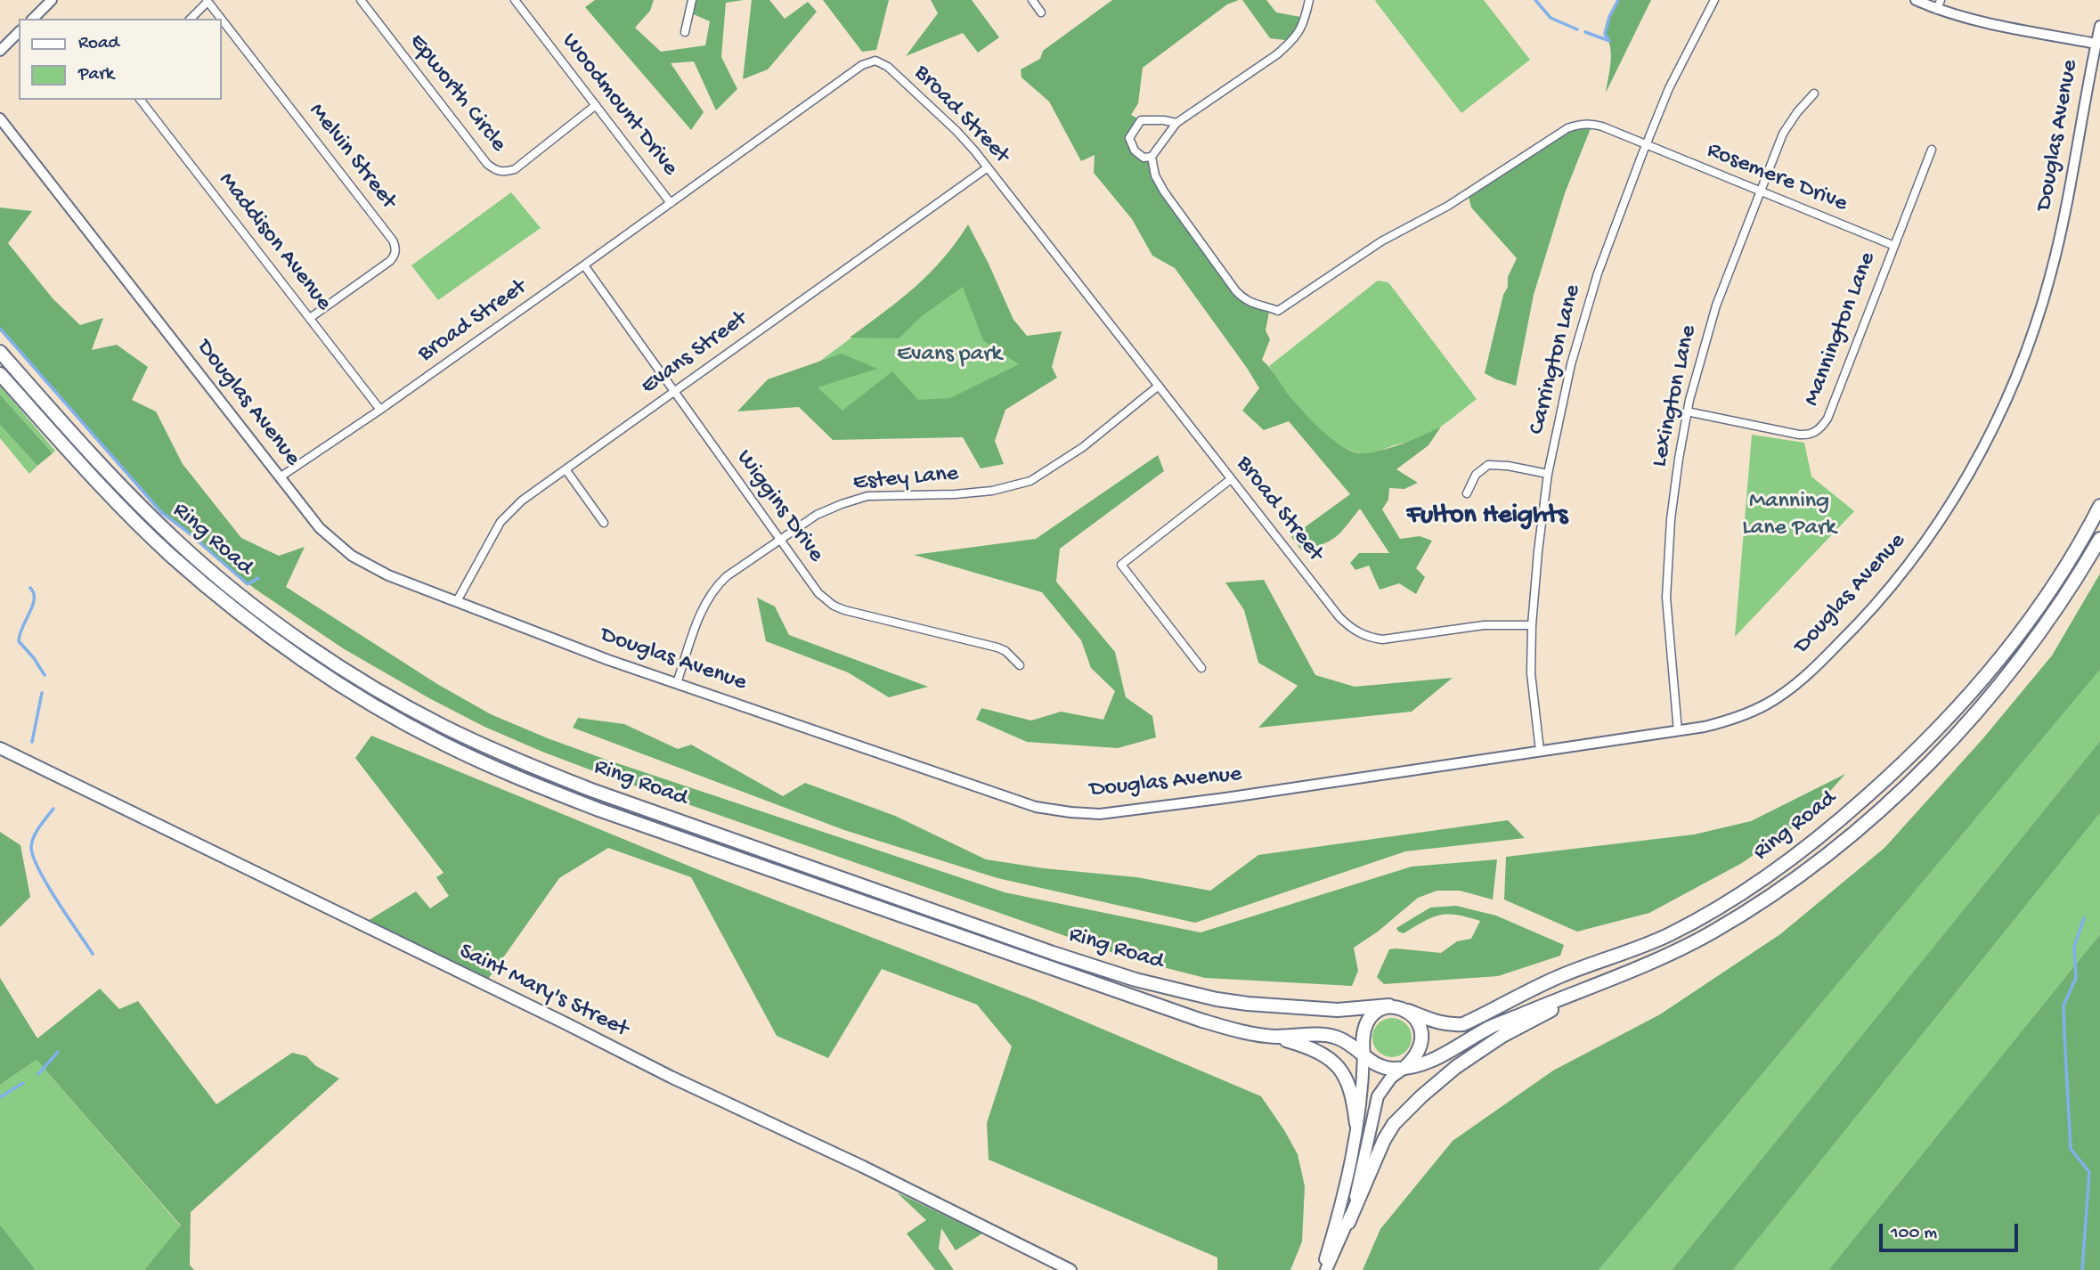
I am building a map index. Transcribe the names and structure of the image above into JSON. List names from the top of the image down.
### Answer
{
  "streets": {
    "highway": ["Ring Road"],
    "main road": ["Saint Mary's Street"],
    "street": [
      "Epworth Circle",
      "Woodmount Drive",
      "Broad Street",
      "Douglas Avenue",
      "Melvin Street",
      "Rosemere Drive",
      "Maddison Avenue",
      "Mannington Lane",
      "Evans Street",
      "Carrington Lane",
      "Lexington Lane",
      "Estey Lane",
      "Wiggins Drive"
    ]
  },
  "crossings": [
    ["Epworth Circle", "Woodmount Drive"],
    ["Woodmount Drive", "Broad Street"],
    ["Broad Street", "Douglas Avenue"],
    ["Broad Street", "Maddison Avenue"],
    ["Broad Street", "Evans Street"],
    ["Broad Street", "Carrington Lane"],
    ["Broad Street", "Estey Lane"],
    ["Broad Street", "Wiggins Drive"],
    ["Douglas Avenue", "Evans Street"],
    ["Douglas Avenue", "Carrington Lane"],
    ["Douglas Avenue", "Lexington Lane"],
    ["Douglas Avenue", "Estey Lane"],
    ["Melvin Street", "Maddison Avenue"],
    ["Rosemere Drive", "Mannington Lane"],
    ["Rosemere Drive", "Carrington Lane"],
    ["Rosemere Drive", "Lexington Lane"],
    ["Mannington Lane", "Lexington Lane"],
    ["Evans Street", "Wiggins Drive"],
    ["Estey Lane", "Wiggins Drive"]
  ],
  "districts": ["Fulton Heights"],
  "parks": ["Evans park", "Manning Lane Park"],
  "legend": ["Road", "Park"],
  "scale_bar": "100 m"
}
